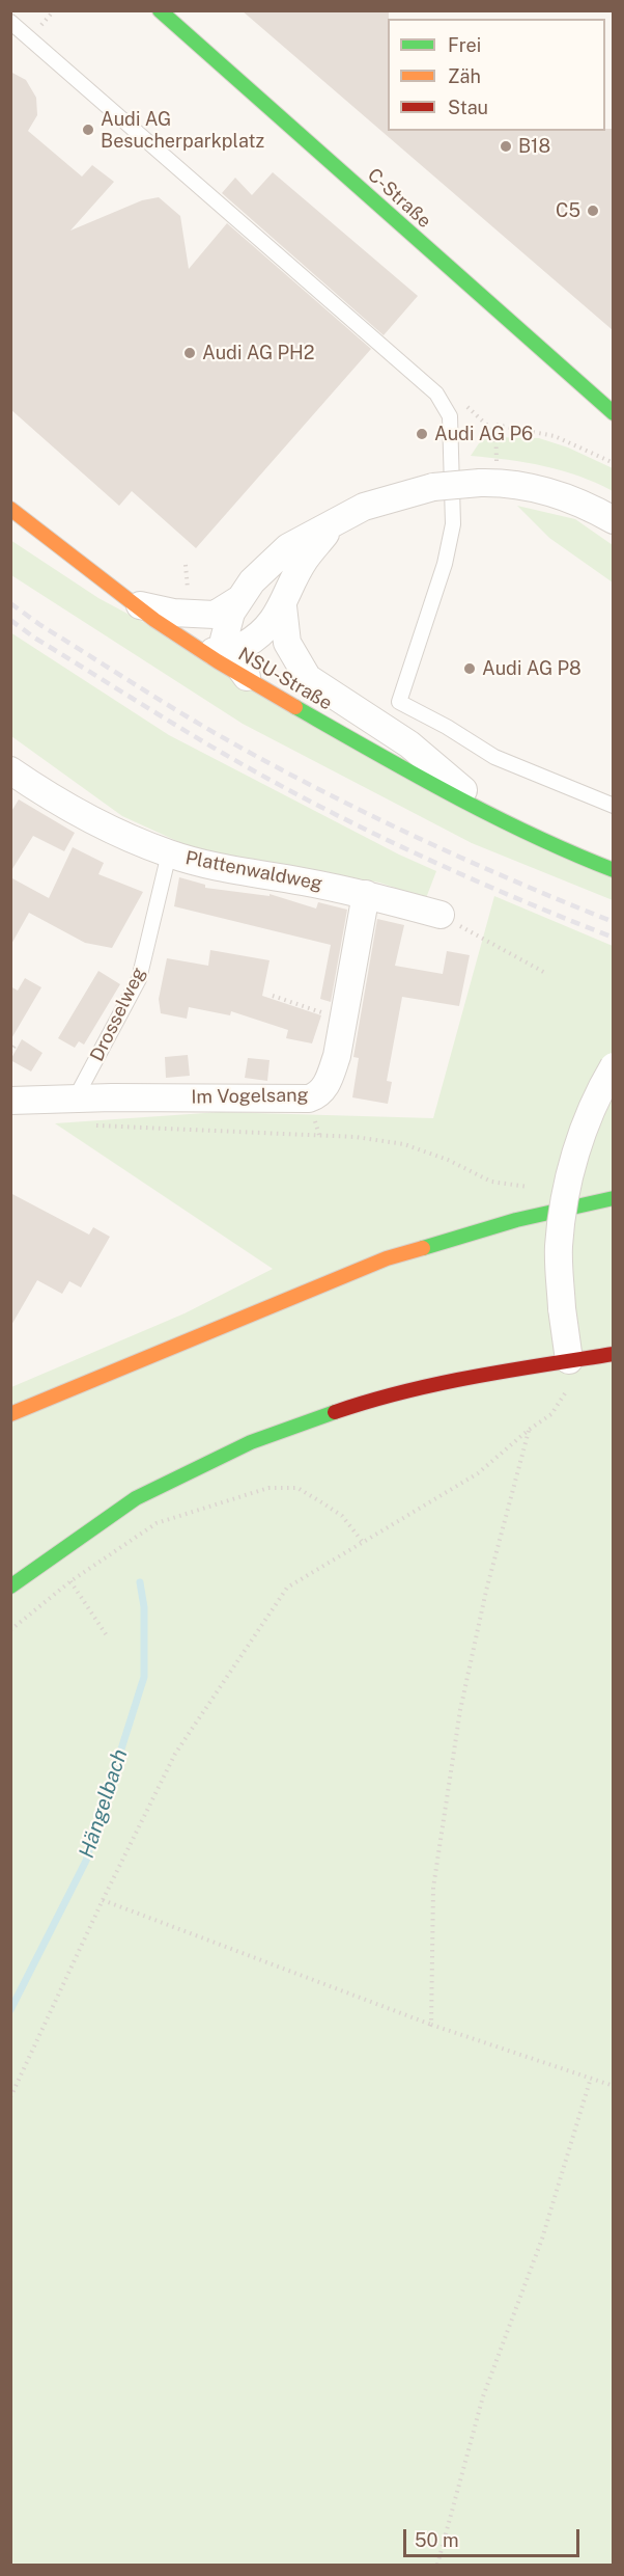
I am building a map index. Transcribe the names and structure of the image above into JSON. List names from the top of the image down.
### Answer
{
  "streets": {
    "main road": ["C-Straße", "NSU-Straße"],
    "street": ["Plattenwaldweg", "Im Vogelsang"],
    "lane": ["Drosselweg"]
  },
  "crossings": [
    ["Plattenwaldweg", "Drosselweg"],
    ["Plattenwaldweg", "Im Vogelsang"],
    ["Drosselweg", "Im Vogelsang"]
  ],
  "water": ["Hängelbach"],
  "places": [
    "Audi AG Besucherparkplatz",
    "B18",
    "C5",
    "Audi AG PH2",
    "Audi AG P6",
    "Audi AG P8"
  ],
  "legend": ["Frei", "Zäh", "Stau"],
  "scale_bar": "50 m"
}
